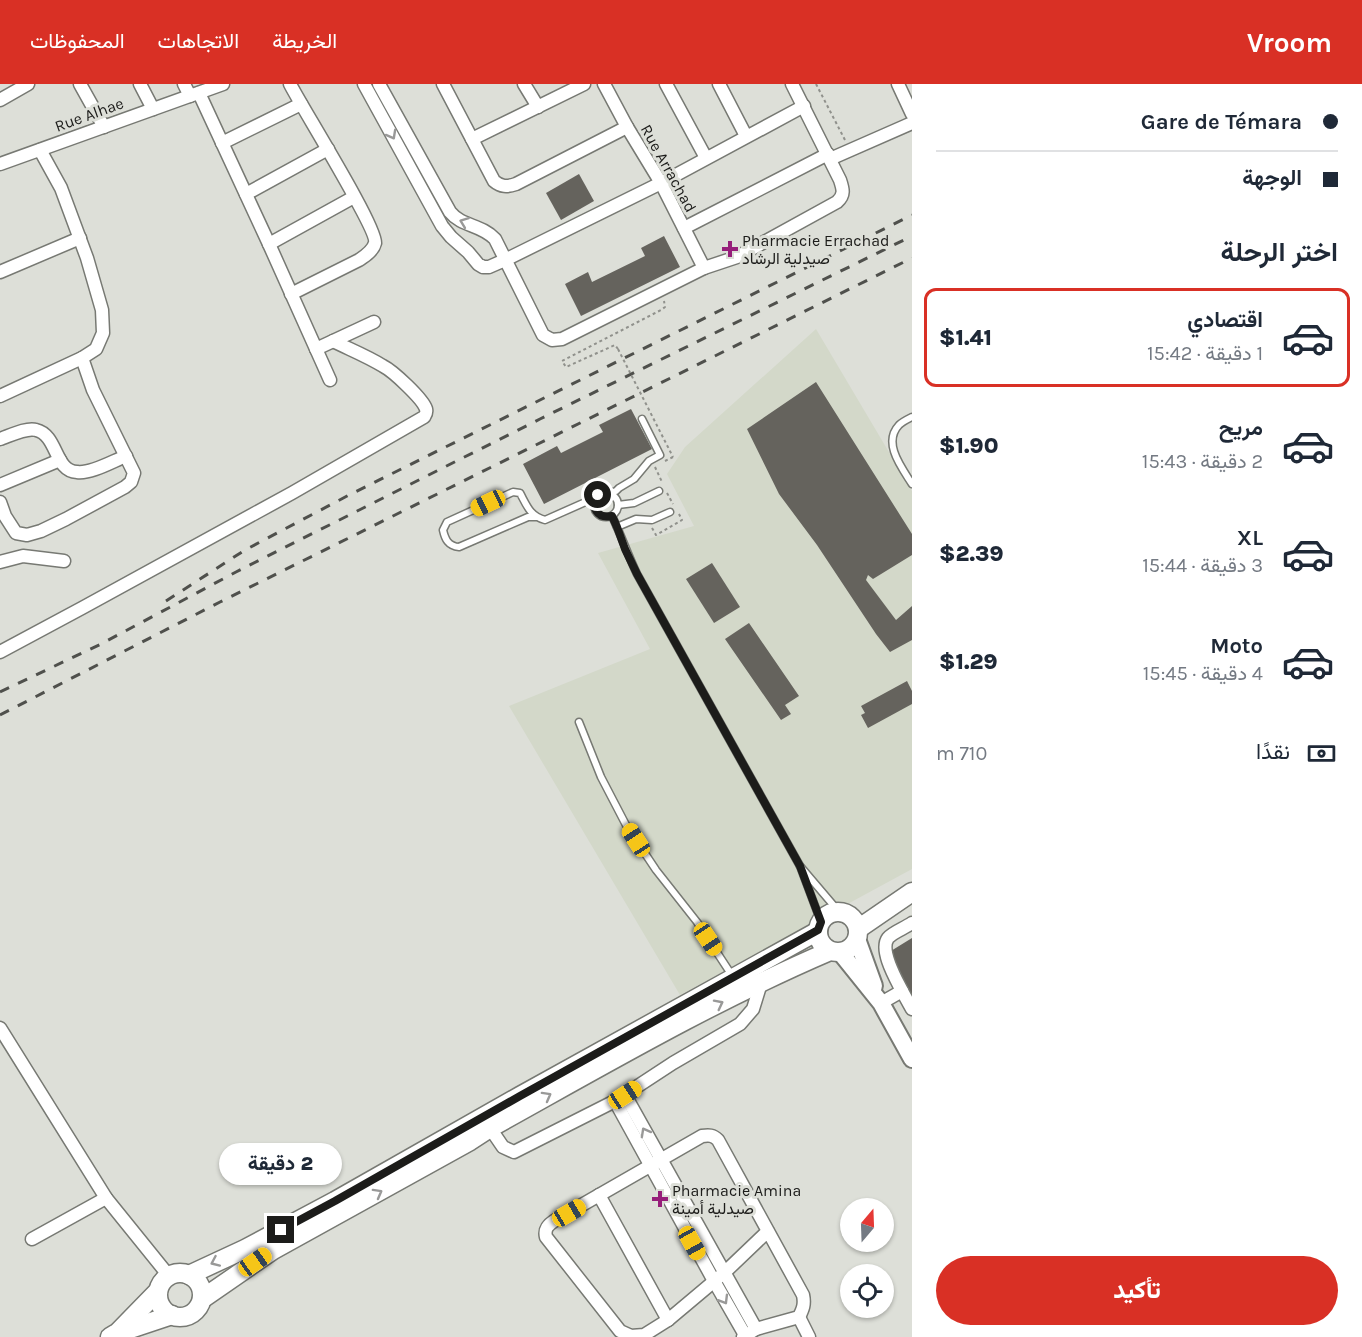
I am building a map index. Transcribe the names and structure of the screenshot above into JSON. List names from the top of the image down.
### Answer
{
  "streets": {
    "street": ["Rue Alhae", "Rue Arrachad"]
  },
  "places": {
    "health": ["Pharmacie Errachad صيدلية الرشاد", "Pharmacie Amina صيدلية أمينة"]
  },
  "north": "top",
  "page": {
    "header": "Vroom",
    "nav": ["الخريطة", "الاتجاهات", "المحفوظات"],
    "banner": ["Gare de Témara", "الوجهة"],
    "heading": "اختر الرحلة",
    "list": [
      {
        "name": "اقتصادي",
        "note": "1 دقيقة · 15:42",
        "value": "$1.41"
      },
      {
        "name": "مريح",
        "note": "2 دقيقة · 15:43",
        "value": "$1.90"
      },
      {
        "name": "XL",
        "note": "3 دقيقة · 15:44",
        "value": "$2.39"
      },
      {
        "name": "Moto",
        "note": "4 دقيقة · 15:45",
        "value": "$1.29"
      }
    ],
    "pay": ["نقدًا", "710 m"],
    "bubble": "2 دقيقة",
    "buttons": "تأكيد"
  }
}
